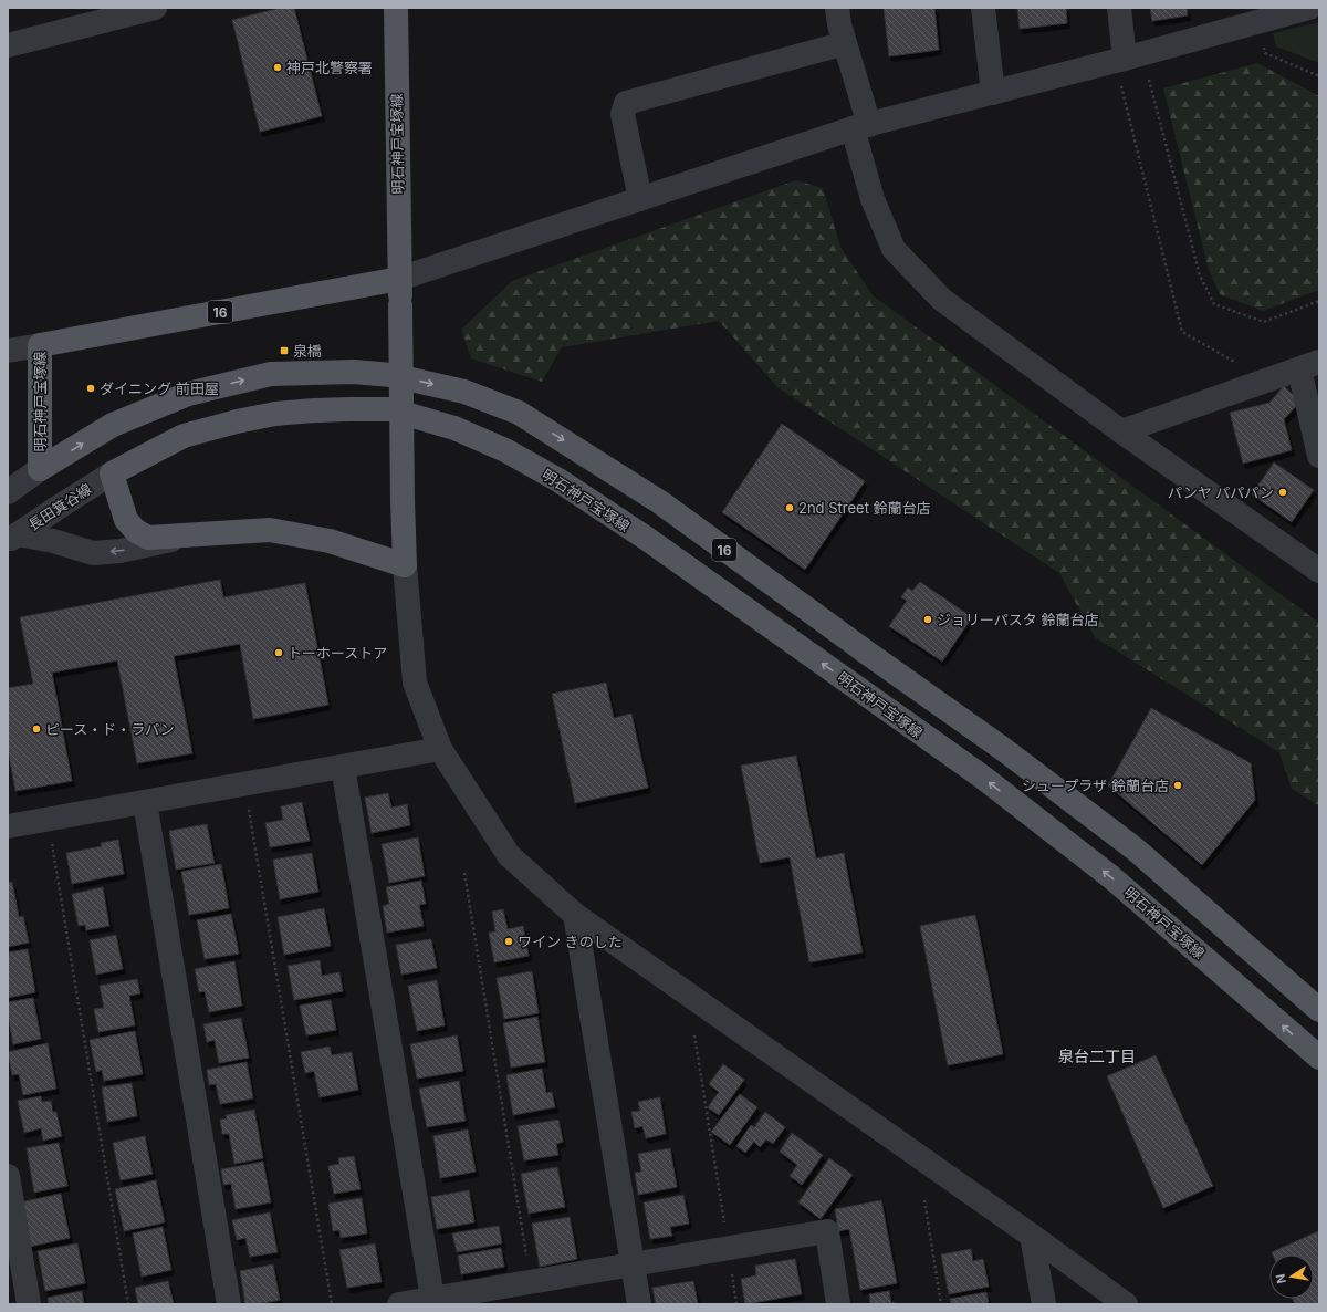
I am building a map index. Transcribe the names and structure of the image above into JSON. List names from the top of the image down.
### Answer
{
  "streets": {
    "main road": ["明石神戸宝塚線", "16"],
    "street": ["長田箕谷線"]
  },
  "crossings": [
    ["明石神戸宝塚線", "長田箕谷線"]
  ],
  "districts": ["泉台二丁目"],
  "places": {
    "other": [
      "神戸北警察署",
      "ダイニング 前田屋",
      "パンヤ パパパン",
      "2nd Street 鈴蘭台店",
      "ジョリーパスタ 鈴蘭台店",
      "トーホーストア",
      "ピース・ド・ラパン",
      "シュープラザ 鈴蘭台店",
      "ワイン きのした"
    ],
    "transit": ["泉橋"]
  },
  "north": "left"
}
